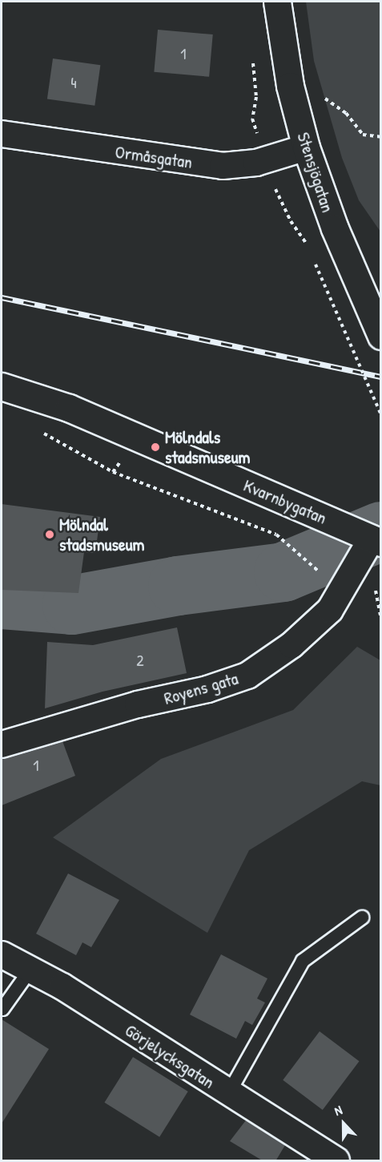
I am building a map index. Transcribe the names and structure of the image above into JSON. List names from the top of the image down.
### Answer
{
  "streets": {
    "street": [
      "Ormåsgatan",
      "Stensjögatan",
      "Kvarnbygatan",
      "Royens gata",
      "Görjelycksgatan"
    ]
  },
  "crossings": [
    ["Ormåsgatan", "Stensjögatan"],
    ["Kvarnbygatan", "Royens gata"]
  ],
  "places": ["Mölndals stadsmuseum", "Mölndal stadsmuseum"],
  "house_numbers": [
    "1",
    "4",
    "2",
    "1"
  ],
  "north": "top"
}
